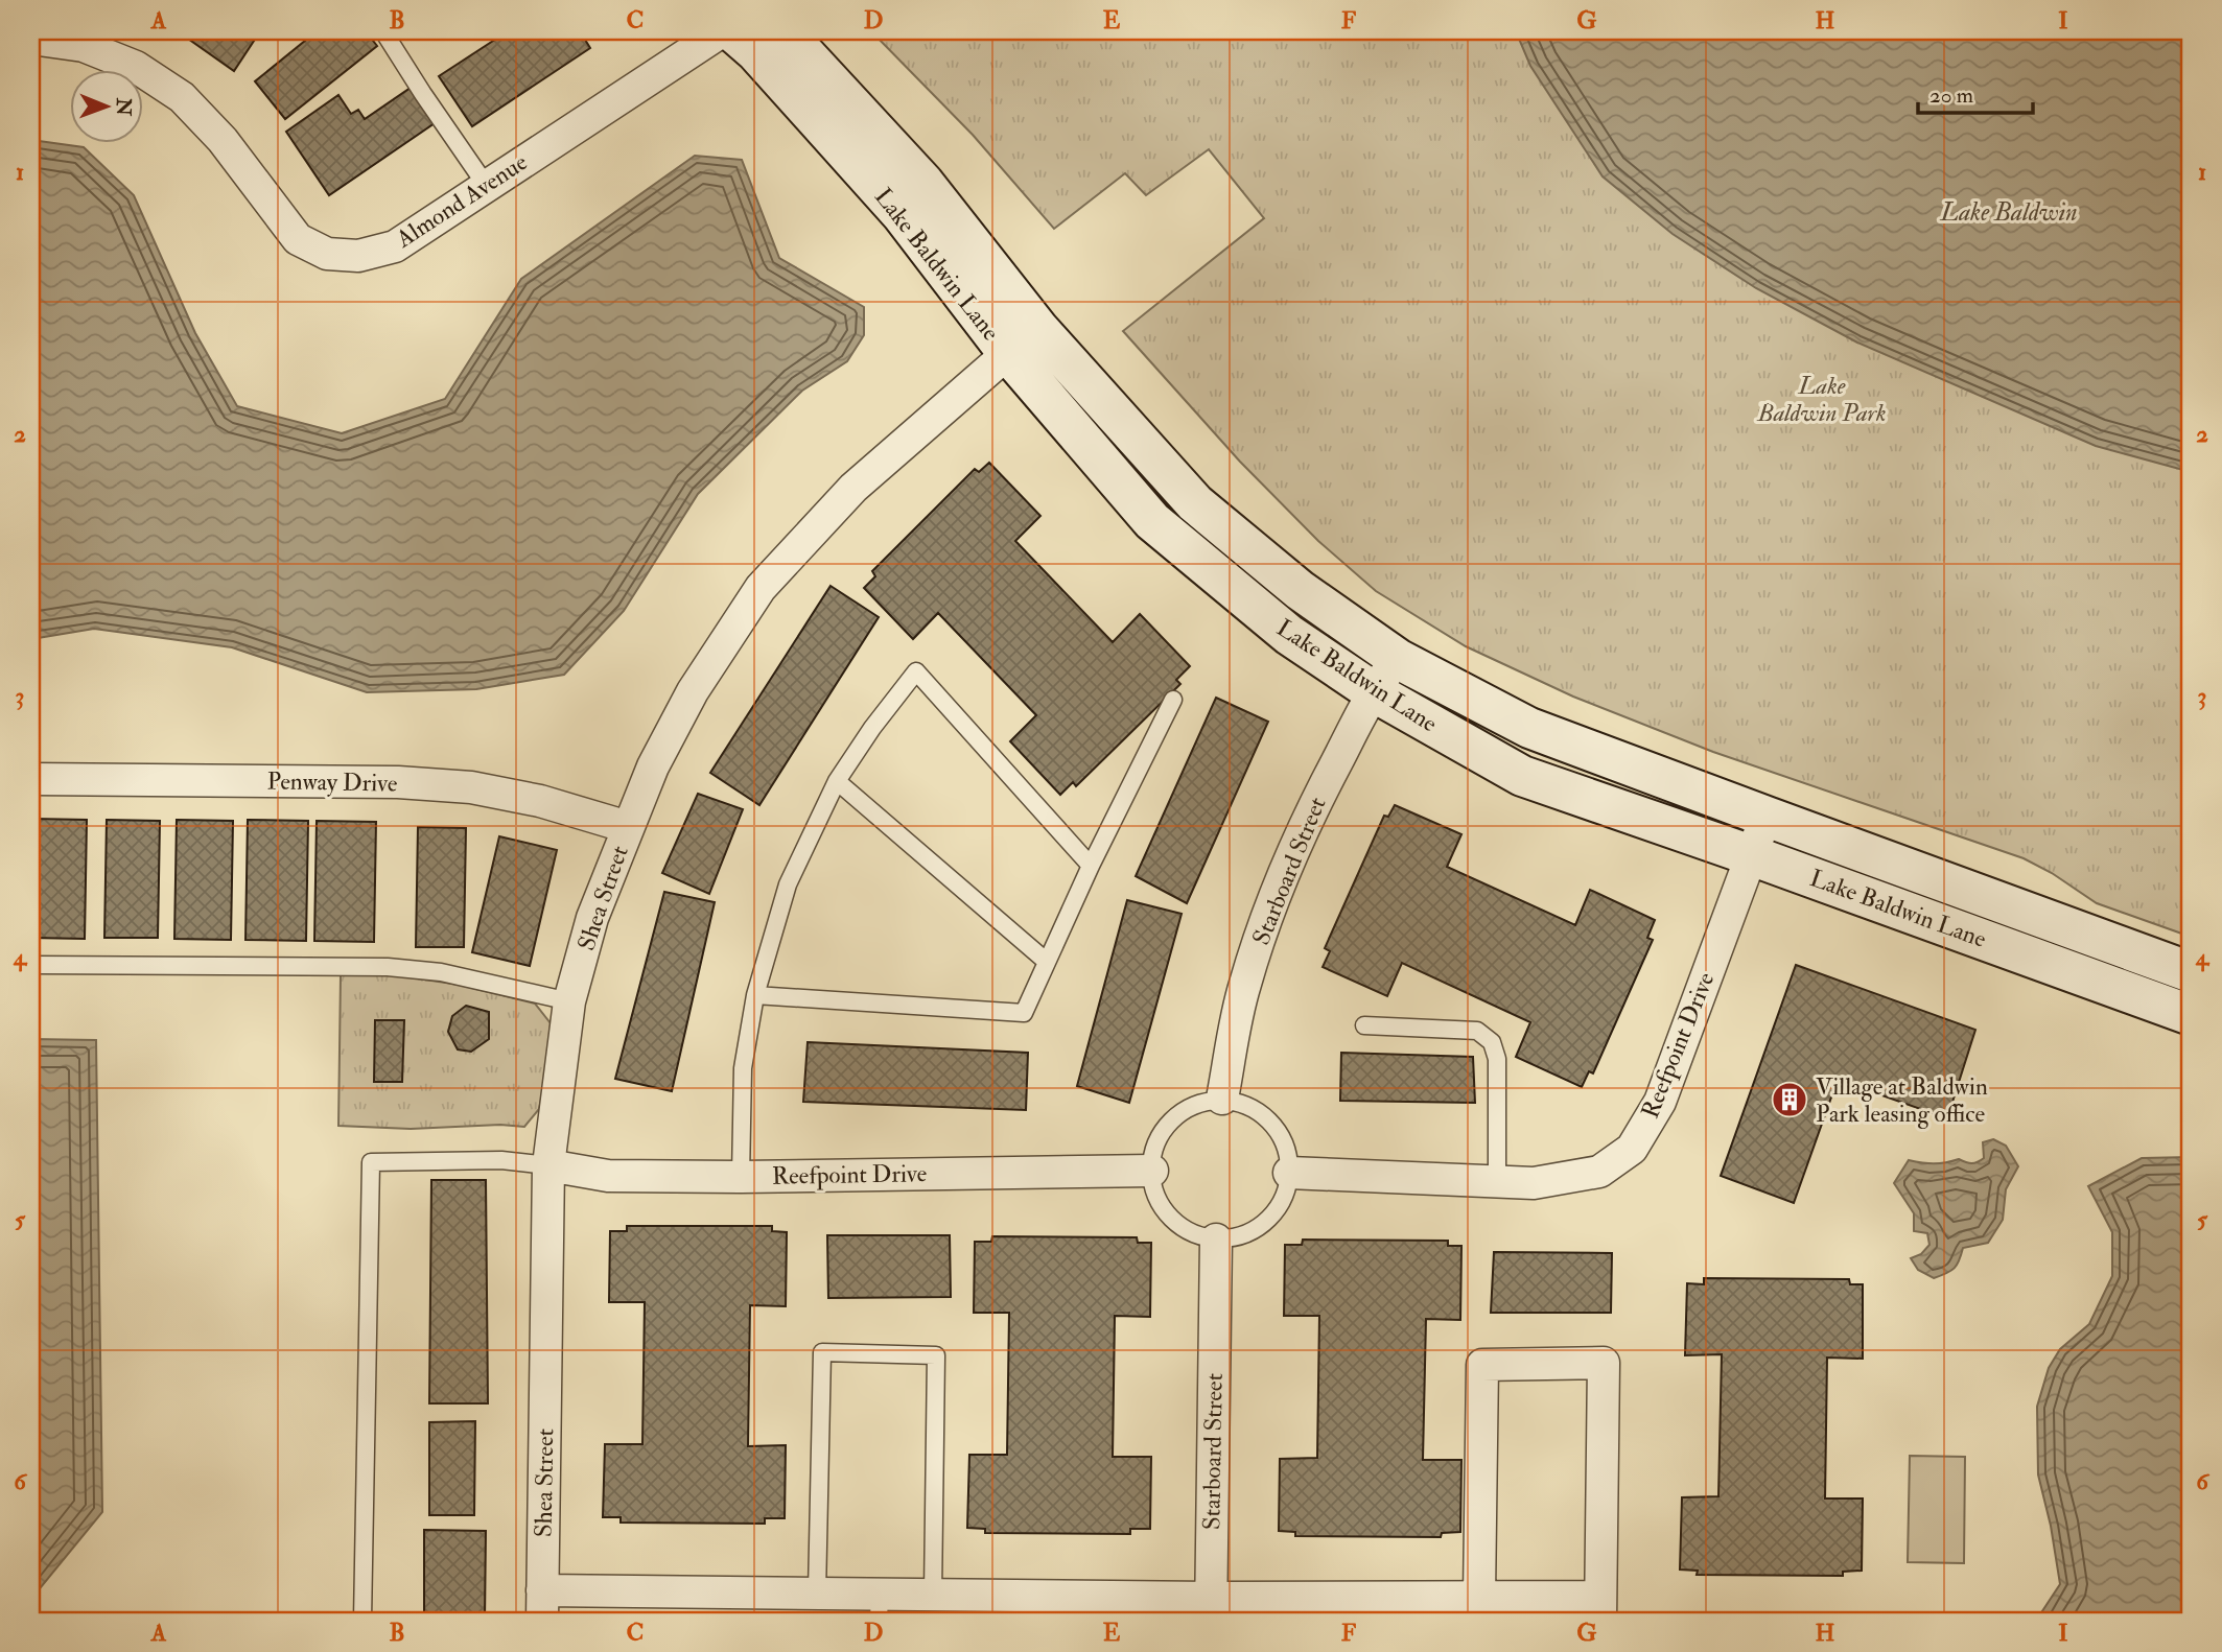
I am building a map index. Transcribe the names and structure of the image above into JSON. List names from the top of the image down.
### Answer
{
  "streets": {
    "street": [
      "Almond Avenue",
      "Lake Baldwin Lane",
      "Penway Drive",
      "Starboard Street",
      "Shea Street",
      "Reefpoint Drive"
    ]
  },
  "crossings": [
    ["Lake Baldwin Lane", "Starboard Street"],
    ["Lake Baldwin Lane", "Shea Street"],
    ["Lake Baldwin Lane", "Reefpoint Drive"],
    ["Penway Drive", "Shea Street"],
    ["Starboard Street", "Reefpoint Drive"],
    ["Shea Street", "Reefpoint Drive"]
  ],
  "water": ["Lake Baldwin"],
  "parks": ["Lake Baldwin Park"],
  "places": {
    "building": ["Village at Baldwin Park leasing office"]
  },
  "scale_bar": "20 m",
  "north": "right",
  "grid": {
    "columns": [
      "A",
      "B",
      "C",
      "D",
      "E",
      "F",
      "G",
      "H",
      "I"
    ],
    "rows": [
      "1",
      "2",
      "3",
      "4",
      "5",
      "6"
    ]
  }
}
